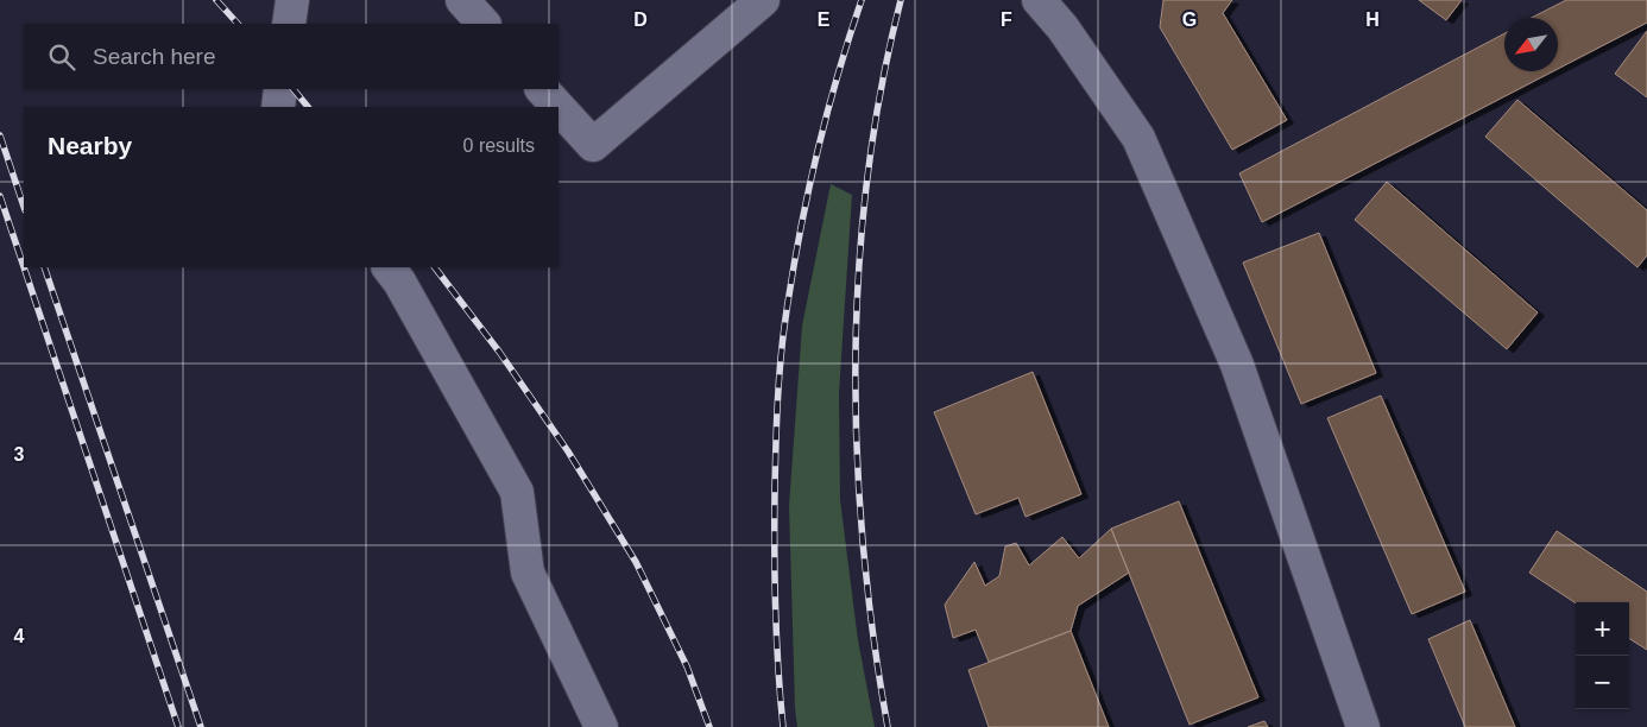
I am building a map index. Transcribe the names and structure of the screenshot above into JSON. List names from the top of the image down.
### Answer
{
  "north": "bottom left",
  "page": {
    "search": "Search here",
    "heading": ["Nearby", "0 results"],
    "map_buttons": ["+", "−"]
  },
  "grid": {
    "columns": [
      "D",
      "E",
      "F",
      "G",
      "H"
    ],
    "rows": ["3", "4"]
  }
}
